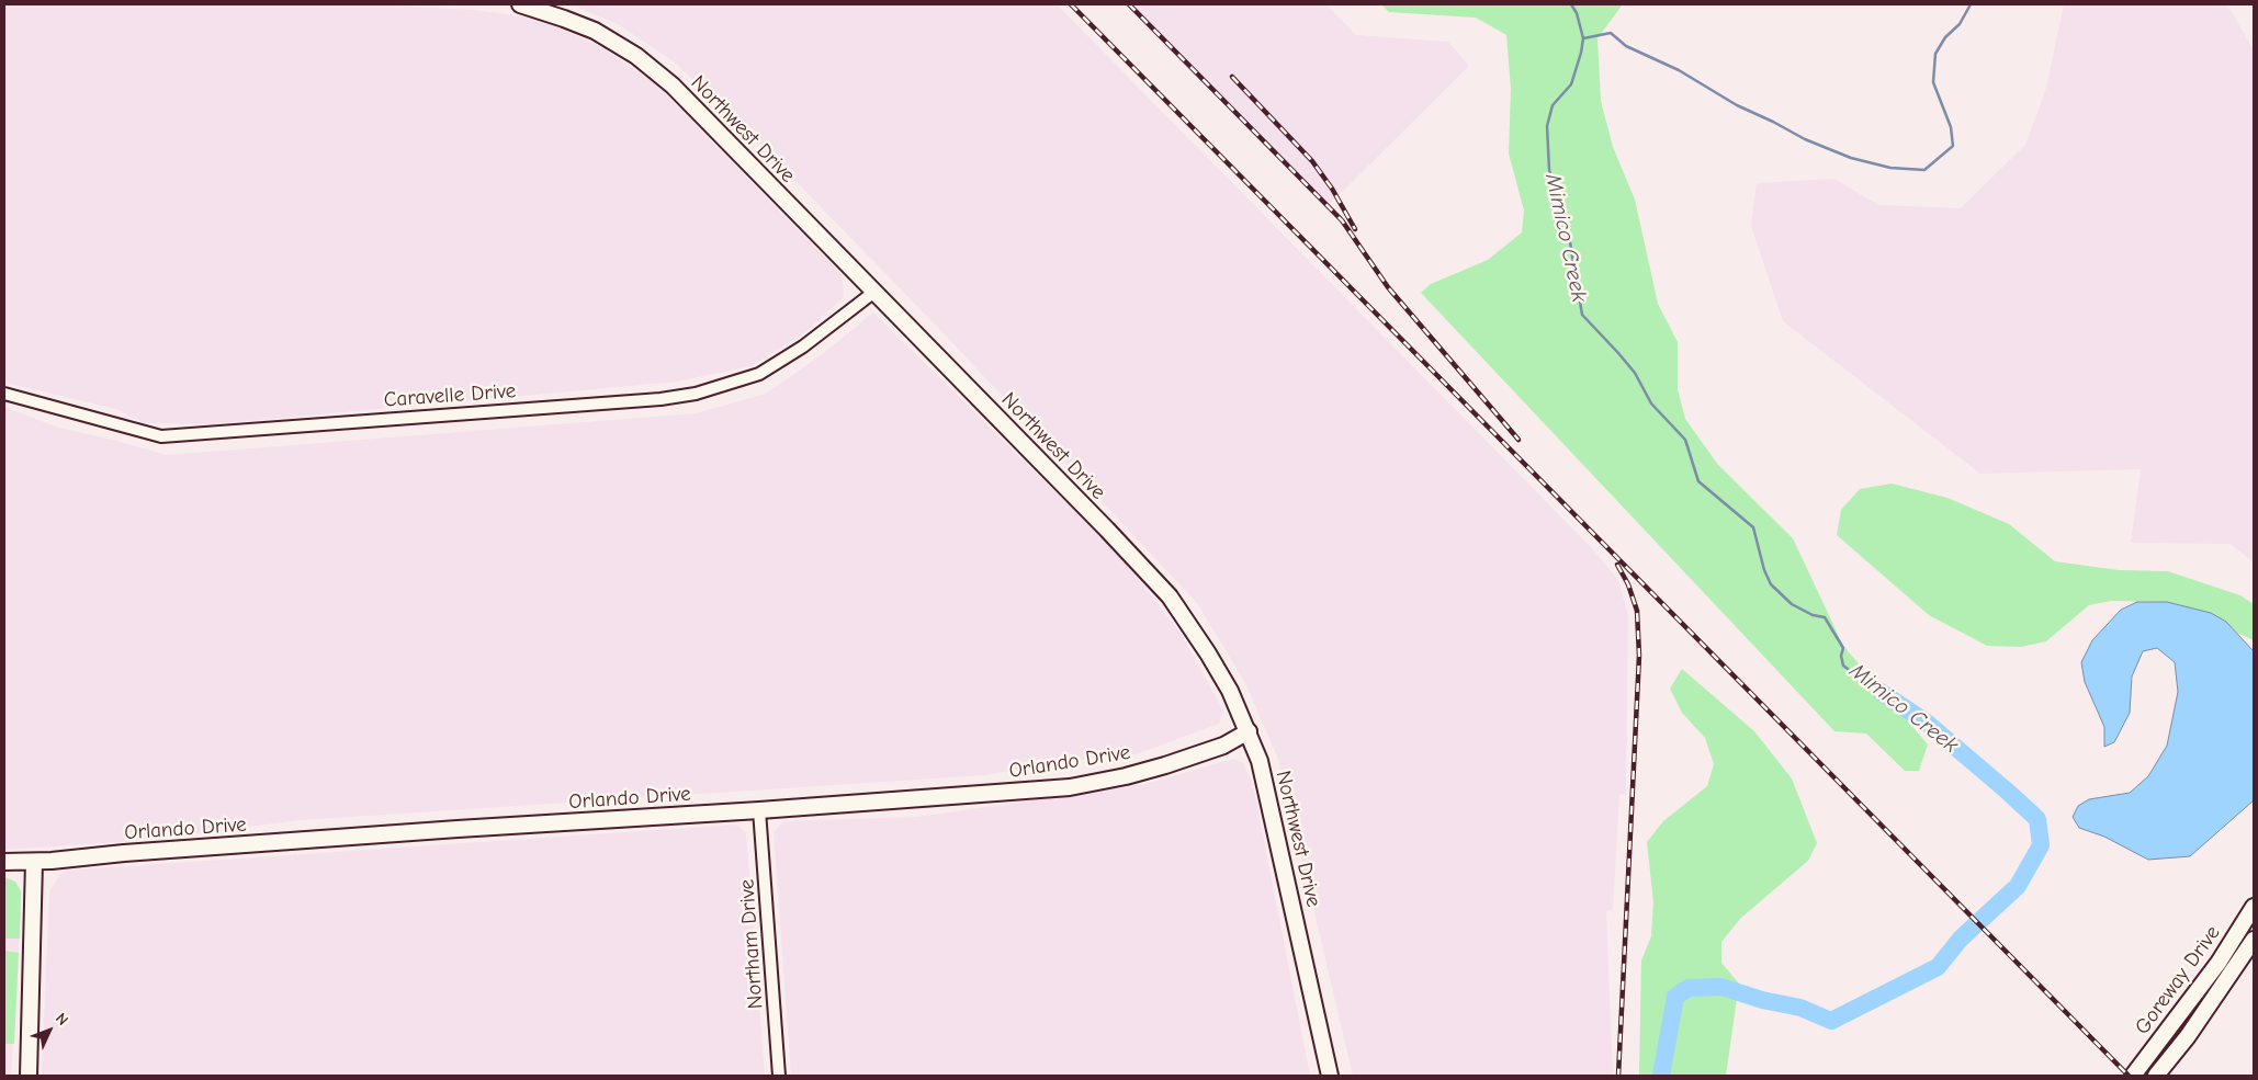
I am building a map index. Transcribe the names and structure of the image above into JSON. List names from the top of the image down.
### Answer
{
  "streets": {
    "street": [
      "Northwest Drive",
      "Caravelle Drive",
      "Orlando Drive",
      "Northam Drive",
      "Goreway Drive"
    ]
  },
  "crossings": [
    ["Northwest Drive", "Caravelle Drive"],
    ["Northwest Drive", "Orlando Drive"],
    ["Orlando Drive", "Northam Drive"]
  ],
  "water": ["Mimico Creek"],
  "north": "top right"
}
